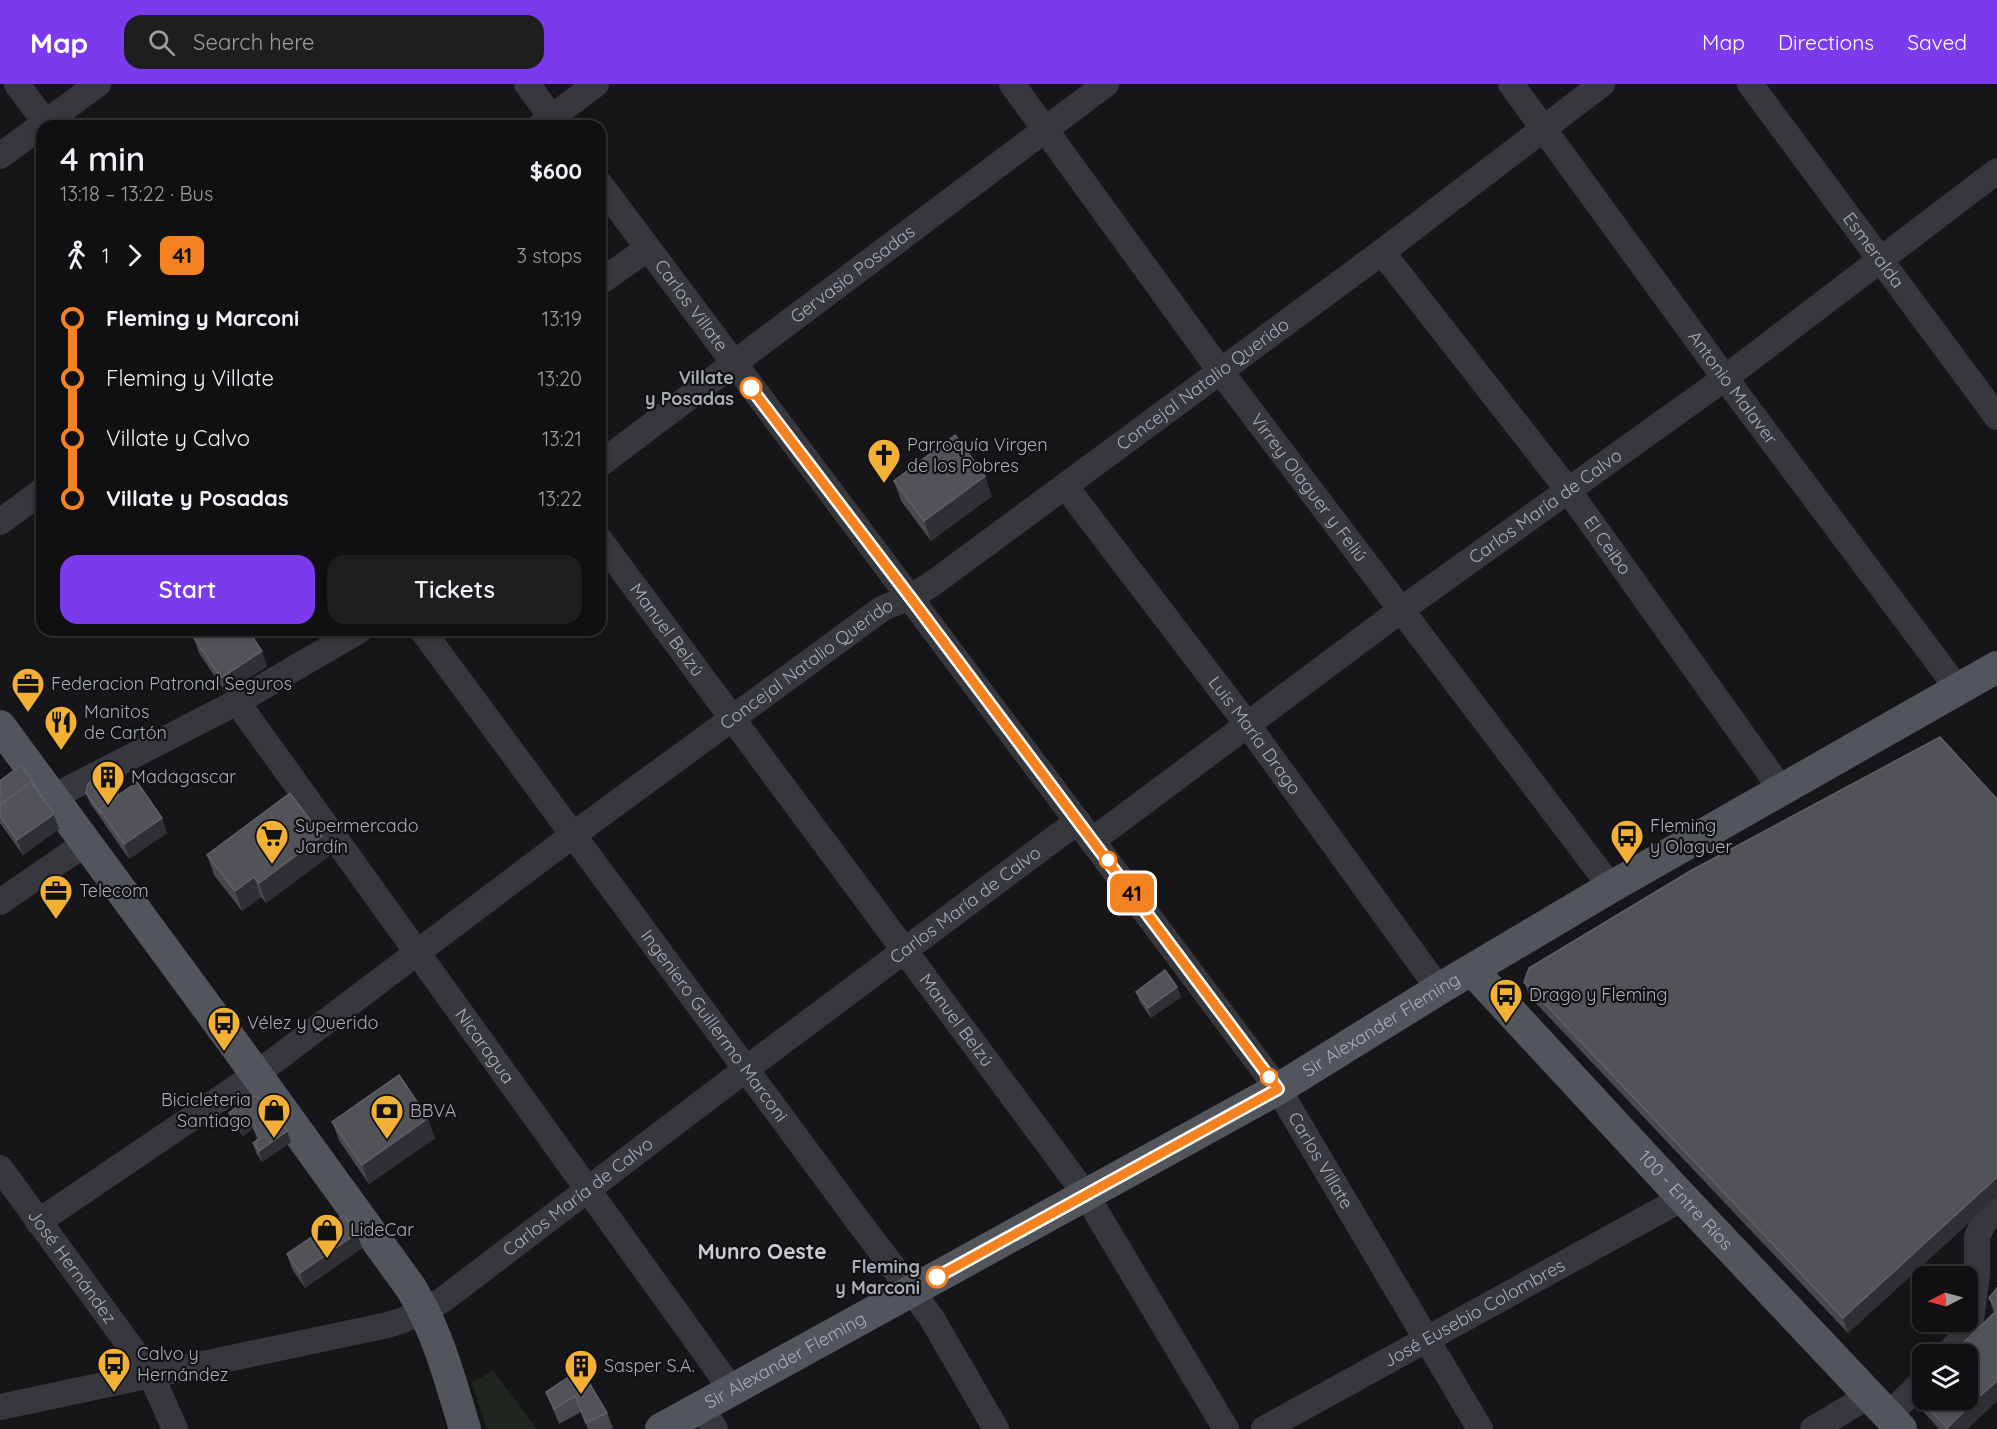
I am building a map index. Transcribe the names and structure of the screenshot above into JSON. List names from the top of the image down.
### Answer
{
  "streets": {
    "main road": ["Sir Alexander Fleming", "100 - Entre Ríos"],
    "street": [
      "Esmeralda",
      "Gervasio Posadas",
      "Carlos Villate",
      "Concejal Natalio Querido",
      "Antonio Malaver",
      "Virrey Olaguer y Feliú",
      "Carlos María de Calvo",
      "El Ceibo",
      "Manuel Belzú",
      "Luis María Drago",
      "Ingeniero Guillermo Marconi",
      "Nicaragua",
      "José Hernández",
      "José Eusebio Colombres"
    ]
  },
  "crossings": [
    ["Esmeralda", "Carlos María de Calvo"],
    ["Gervasio Posadas", "Carlos Villate"],
    ["Gervasio Posadas", "Virrey Olaguer y Feliú"],
    ["Carlos Villate", "Concejal Natalio Querido"],
    ["Carlos Villate", "Carlos María de Calvo"],
    ["Carlos Villate", "Sir Alexander Fleming"],
    ["Carlos Villate", "José Eusebio Colombres"],
    ["Concejal Natalio Querido", "Antonio Malaver"],
    ["Concejal Natalio Querido", "Virrey Olaguer y Feliú"],
    ["Concejal Natalio Querido", "El Ceibo"],
    ["Concejal Natalio Querido", "Manuel Belzú"],
    ["Concejal Natalio Querido", "Luis María Drago"],
    ["Concejal Natalio Querido", "Ingeniero Guillermo Marconi"],
    ["Concejal Natalio Querido", "Nicaragua"],
    ["Concejal Natalio Querido", "José Hernández"],
    ["Antonio Malaver", "Carlos María de Calvo"],
    ["Antonio Malaver", "Sir Alexander Fleming"],
    ["Virrey Olaguer y Feliú", "Carlos María de Calvo"],
    ["Virrey Olaguer y Feliú", "Sir Alexander Fleming"],
    ["Carlos María de Calvo", "El Ceibo"],
    ["Carlos María de Calvo", "Manuel Belzú"],
    ["Carlos María de Calvo", "Luis María Drago"],
    ["Carlos María de Calvo", "Ingeniero Guillermo Marconi"],
    ["Carlos María de Calvo", "Nicaragua"],
    ["Carlos María de Calvo", "José Hernández"],
    ["El Ceibo", "Sir Alexander Fleming"],
    ["Manuel Belzú", "Sir Alexander Fleming"],
    ["Luis María Drago", "Sir Alexander Fleming"],
    ["Sir Alexander Fleming", "Ingeniero Guillermo Marconi"],
    ["Sir Alexander Fleming", "Nicaragua"],
    ["Sir Alexander Fleming", "100 - Entre Ríos"],
    ["100 - Entre Ríos", "José Eusebio Colombres"]
  ],
  "districts": ["Munro Oeste"],
  "places": {
    "other": ["Villate y Posadas", "Fleming y Marconi"],
    "church": ["Parroquía Virgen de los Pobres"],
    "office": ["Federacion Patronal Seguros", "Telecom"],
    "restaurant": ["Manitos de Cartón"],
    "building": ["Madagascar", "Sasper S.A."],
    "supermarket": ["Supermercado Jardín"],
    "bus stop": [
      "Fleming y Olaguer",
      "Drago y Fleming",
      "Vélez y Querido",
      "Calvo y Hernández"
    ],
    "shop": ["Bicicleteria Santiago", "LideCar"],
    "bank": ["BBVA"]
  },
  "lines": ["bus line 41"],
  "north": "left",
  "page": {
    "header": "Map",
    "search": "Search here",
    "nav": ["Map", "Directions", "Saved"],
    "on_map": "41",
    "heading": ["4 min", "13:18 – 13:22 · Bus", "$600"],
    "legs": ["1", "41", "3 stops"],
    "list": [
      {
        "name": "Fleming y Marconi",
        "value": "13:19"
      },
      {
        "name": "Fleming y Villate",
        "value": "13:20"
      },
      {
        "name": "Villate y Calvo",
        "value": "13:21"
      },
      {
        "name": "Villate y Posadas",
        "value": "13:22"
      }
    ],
    "buttons": ["Start", "Tickets"]
  }
}
